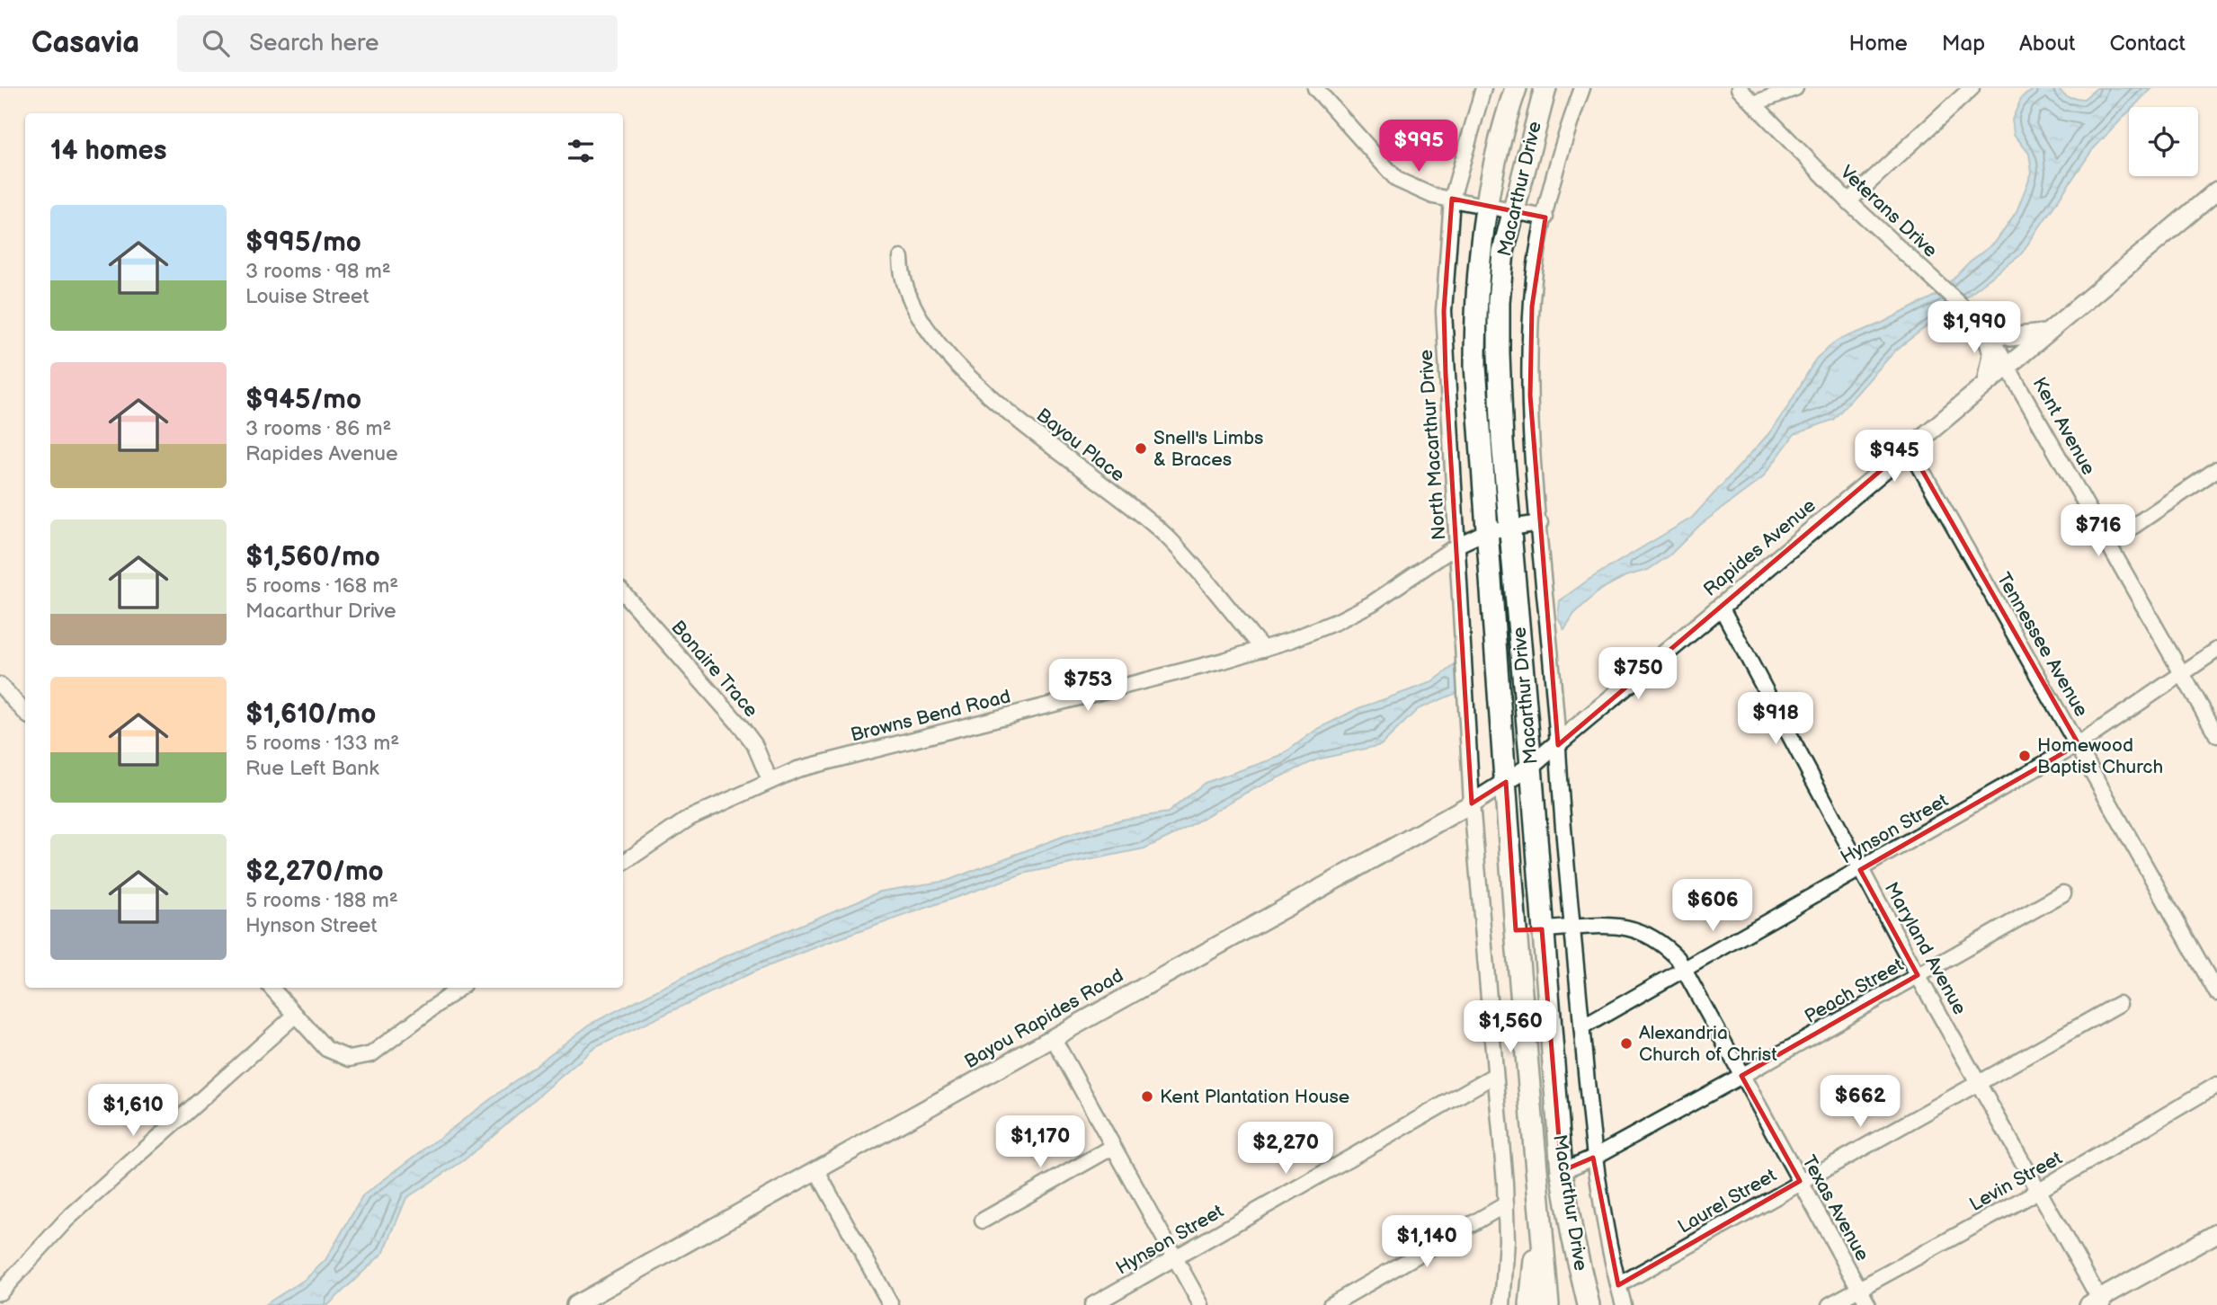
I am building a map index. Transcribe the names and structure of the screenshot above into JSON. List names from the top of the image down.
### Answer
{
  "streets": {
    "highway": ["Macarthur Drive"],
    "main road": ["Rapides Avenue", "Bayou Rapides Road"],
    "street": [
      "Veterans Drive",
      "Kent Avenue",
      "Bayou Place",
      "North Macarthur Drive",
      "Tennessee Avenue",
      "Bonaire Trace",
      "Browns Bend Road",
      "Hynson Street",
      "Maryland Avenue",
      "Peach Street",
      "Levin Street",
      "Laurel Street",
      "Texas Avenue"
    ]
  },
  "crossings": [
    ["Macarthur Drive", "Rapides Avenue"],
    ["Macarthur Drive", "Browns Bend Road"],
    ["Macarthur Drive", "Hynson Street"],
    ["Macarthur Drive", "Peach Street"],
    ["Macarthur Drive", "Bayou Rapides Road"],
    ["Macarthur Drive", "Laurel Street"],
    ["Macarthur Drive", "Texas Avenue"],
    ["Veterans Drive", "Kent Avenue"],
    ["Veterans Drive", "Rapides Avenue"],
    ["Kent Avenue", "Rapides Avenue"],
    ["Kent Avenue", "Hynson Street"],
    ["Bayou Place", "Browns Bend Road"],
    ["North Macarthur Drive", "Browns Bend Road"],
    ["North Macarthur Drive", "Bayou Rapides Road"],
    ["Rapides Avenue", "Tennessee Avenue"],
    ["Rapides Avenue", "Maryland Avenue"],
    ["Rapides Avenue", "Bayou Rapides Road"],
    ["Tennessee Avenue", "Hynson Street"],
    ["Bonaire Trace", "Browns Bend Road"],
    ["Hynson Street", "Maryland Avenue"],
    ["Hynson Street", "Texas Avenue"],
    ["Maryland Avenue", "Peach Street"],
    ["Maryland Avenue", "Levin Street"],
    ["Maryland Avenue", "Laurel Street"],
    ["Peach Street", "Texas Avenue"],
    ["Levin Street", "Texas Avenue"],
    ["Laurel Street", "Texas Avenue"]
  ],
  "places": [
    "Snell's Limbs & Braces",
    "Homewood Baptist Church",
    "Alexandria Church of Christ",
    "Kent Plantation House"
  ],
  "page": {
    "header": "Casavia",
    "search": "Search here",
    "nav": [
      "Home",
      "Map",
      "About",
      "Contact"
    ],
    "heading": "14 homes",
    "price": [
      "$995",
      "$1,990",
      "$945",
      "$716",
      "$750",
      "$753",
      "$918",
      "$606",
      "$1,560",
      "$662",
      "$1,610",
      "$1,170",
      "$2,270",
      "$1,140"
    ],
    "list": [
      {
        "name": "$995/mo",
        "note": "3 rooms · 98 m² · Louise Street"
      },
      {
        "name": "$945/mo",
        "note": "3 rooms · 86 m² · Rapides Avenue"
      },
      {
        "name": "$1,560/mo",
        "note": "5 rooms · 168 m² · Macarthur Drive"
      },
      {
        "name": "$1,610/mo",
        "note": "5 rooms · 133 m² · Rue Left Bank"
      },
      {
        "name": "$2,270/mo",
        "note": "5 rooms · 188 m² · Hynson Street"
      }
    ]
  }
}
